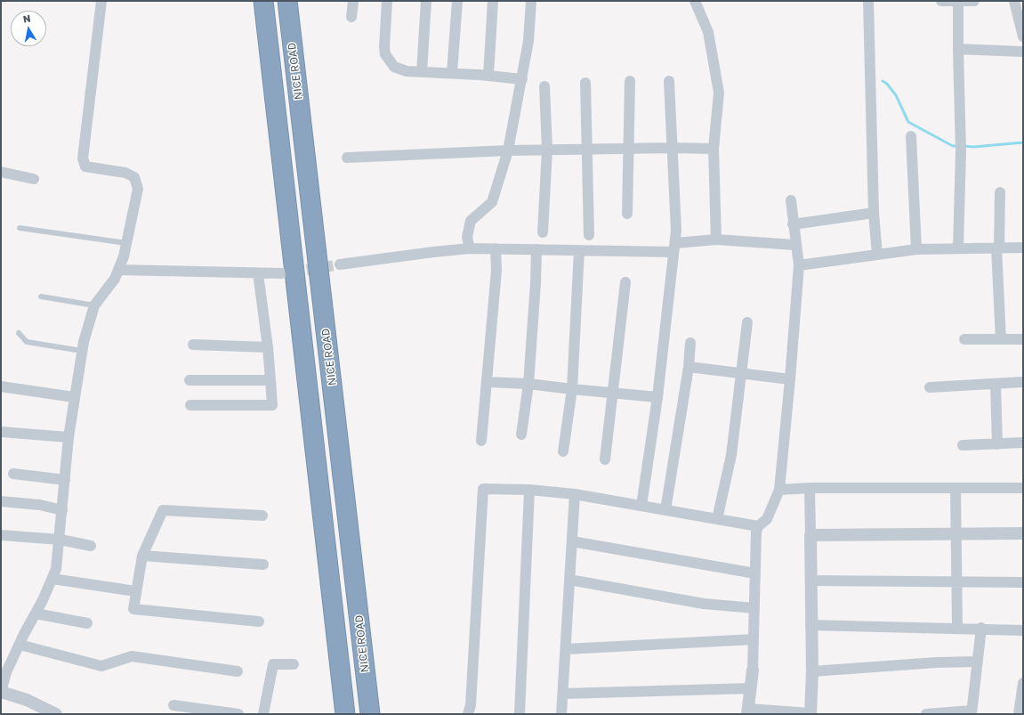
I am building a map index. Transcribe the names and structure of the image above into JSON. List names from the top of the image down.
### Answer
{
  "streets": {
    "highway": ["NICE ROAD"]
  },
  "north": "top"
}
